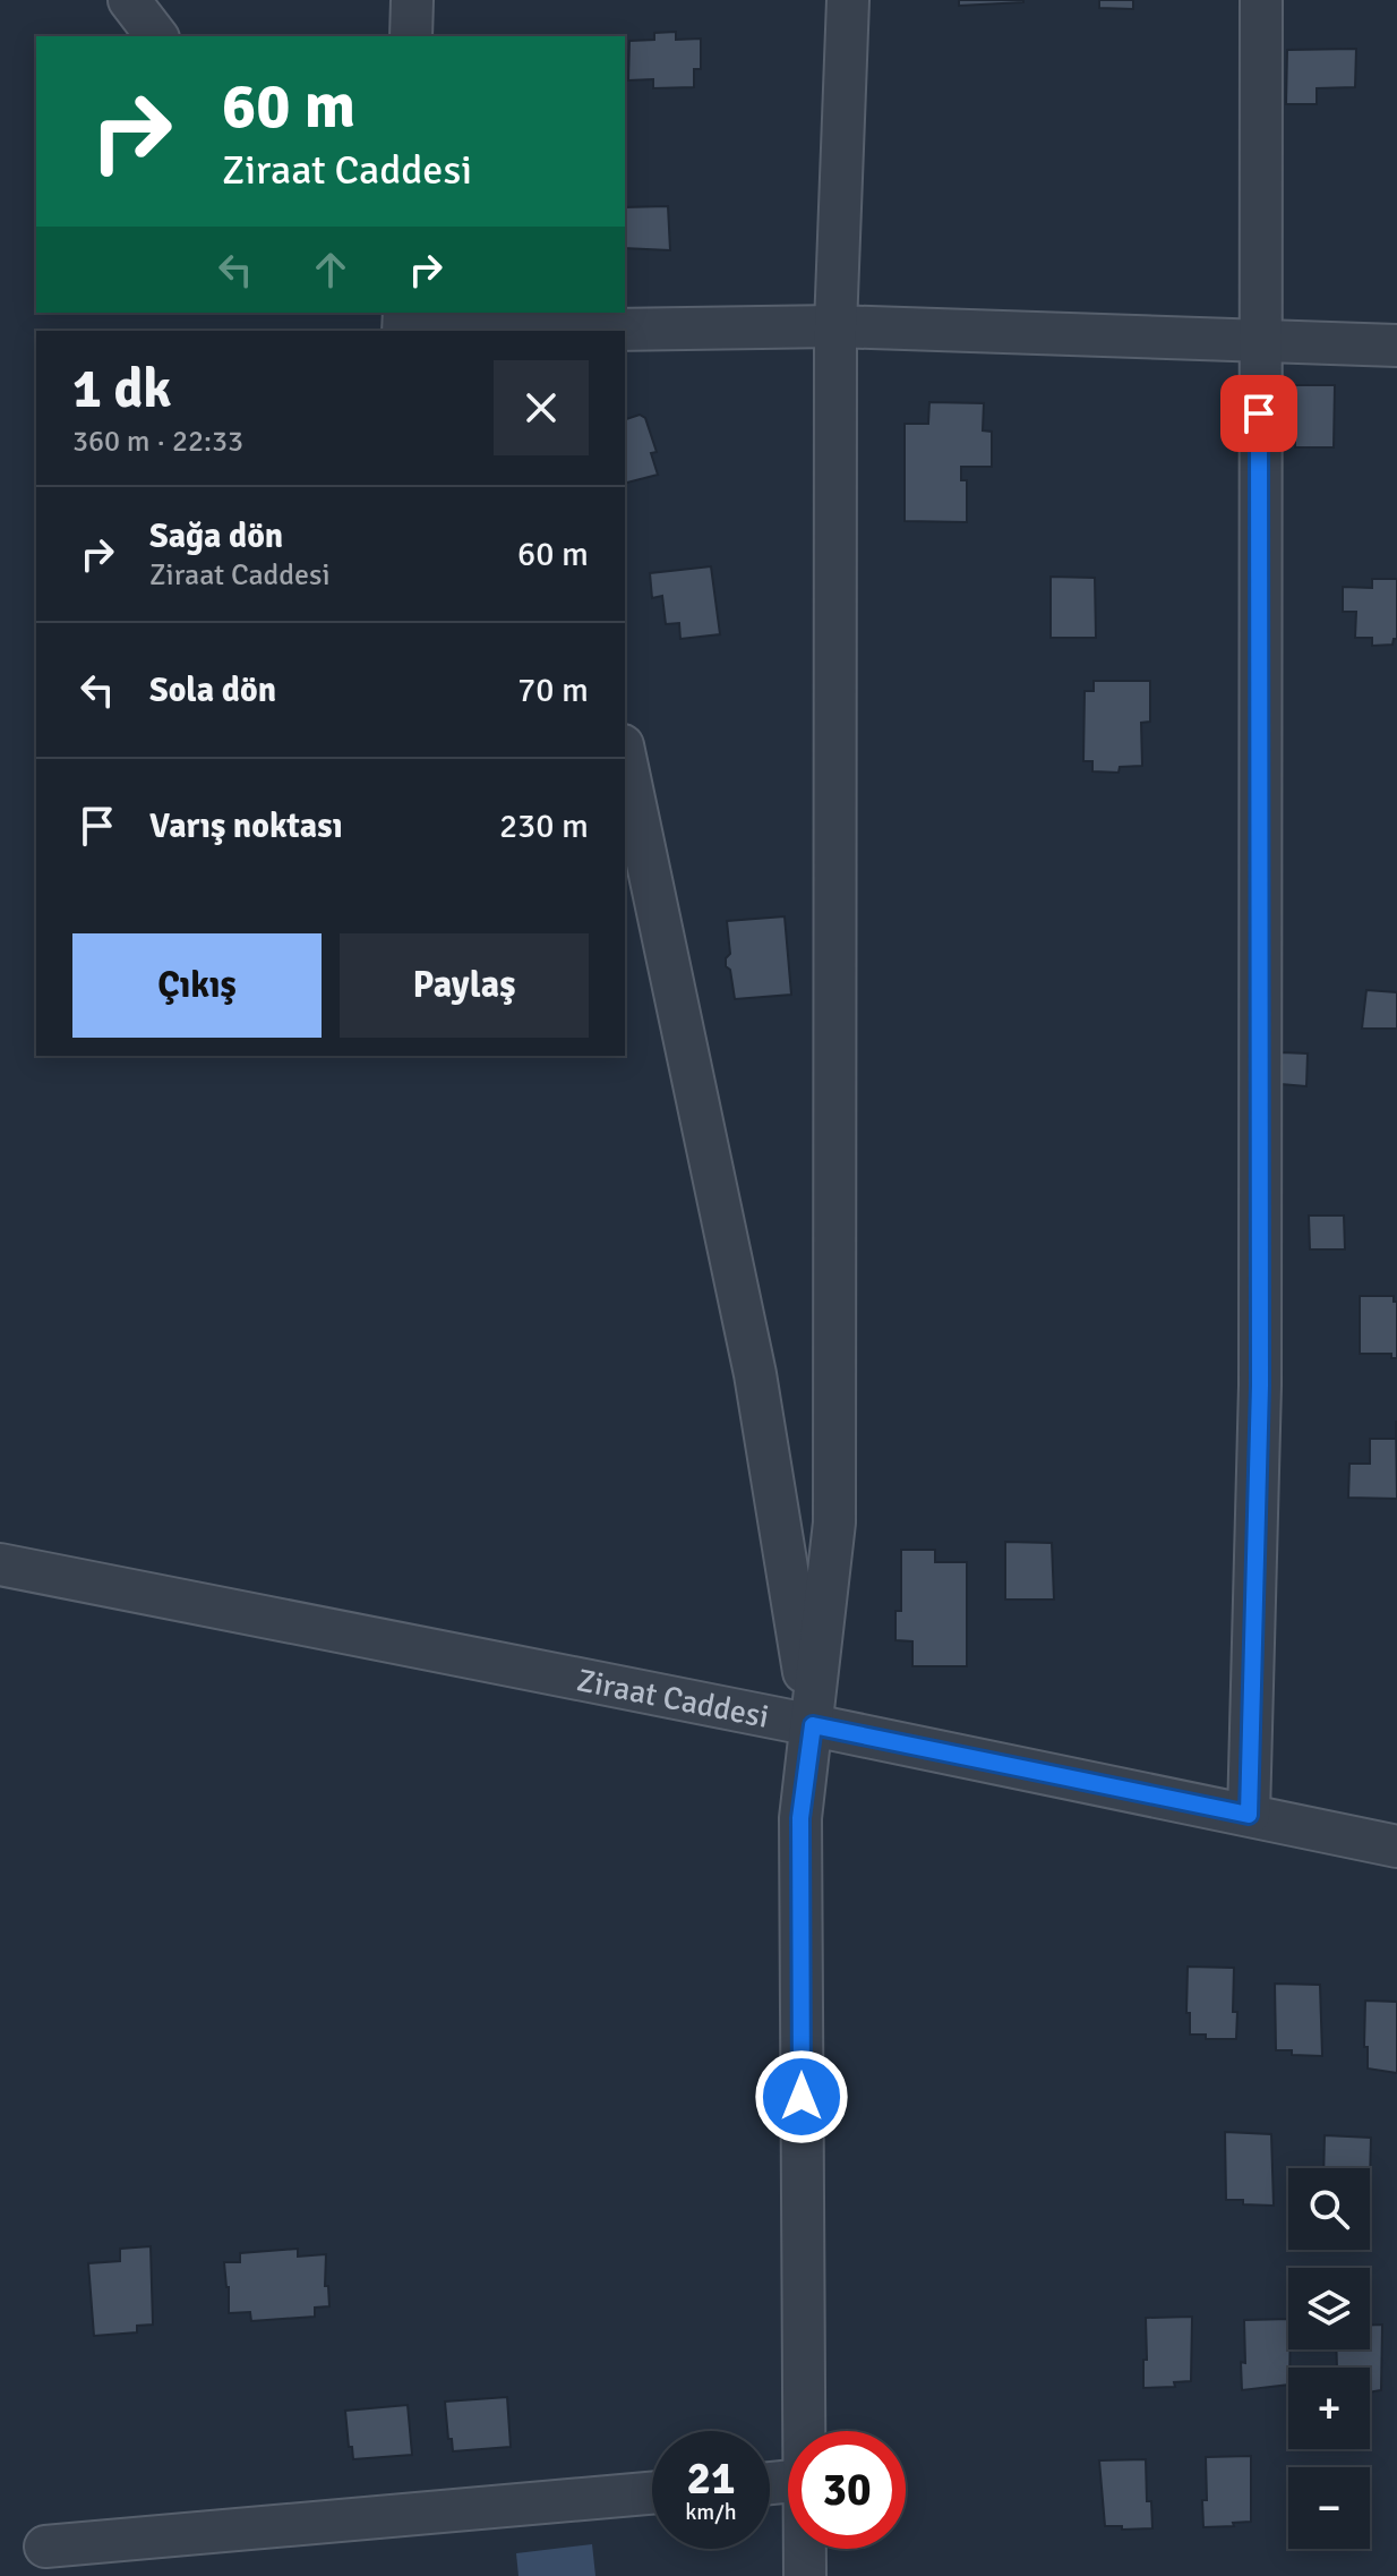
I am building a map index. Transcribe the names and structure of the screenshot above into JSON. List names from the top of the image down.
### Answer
{
  "streets": {
    "street": ["Ziraat Caddesi"]
  },
  "page": {
    "turn": ["60 m", "Ziraat Caddesi"],
    "heading": ["1 dk", "360 m · 22:33"],
    "list": [
      {
        "name": "Sağa dön",
        "note": "Ziraat Caddesi",
        "value": "60 m"
      },
      {
        "name": "Sola dön",
        "value": "70 m"
      },
      {
        "name": "Varış noktası",
        "value": "230 m"
      }
    ],
    "buttons": ["Çıkış", "Paylaş"],
    "map_buttons": ["+", "−"],
    "speed": "21 km/h",
    "limit": "30"
  }
}
